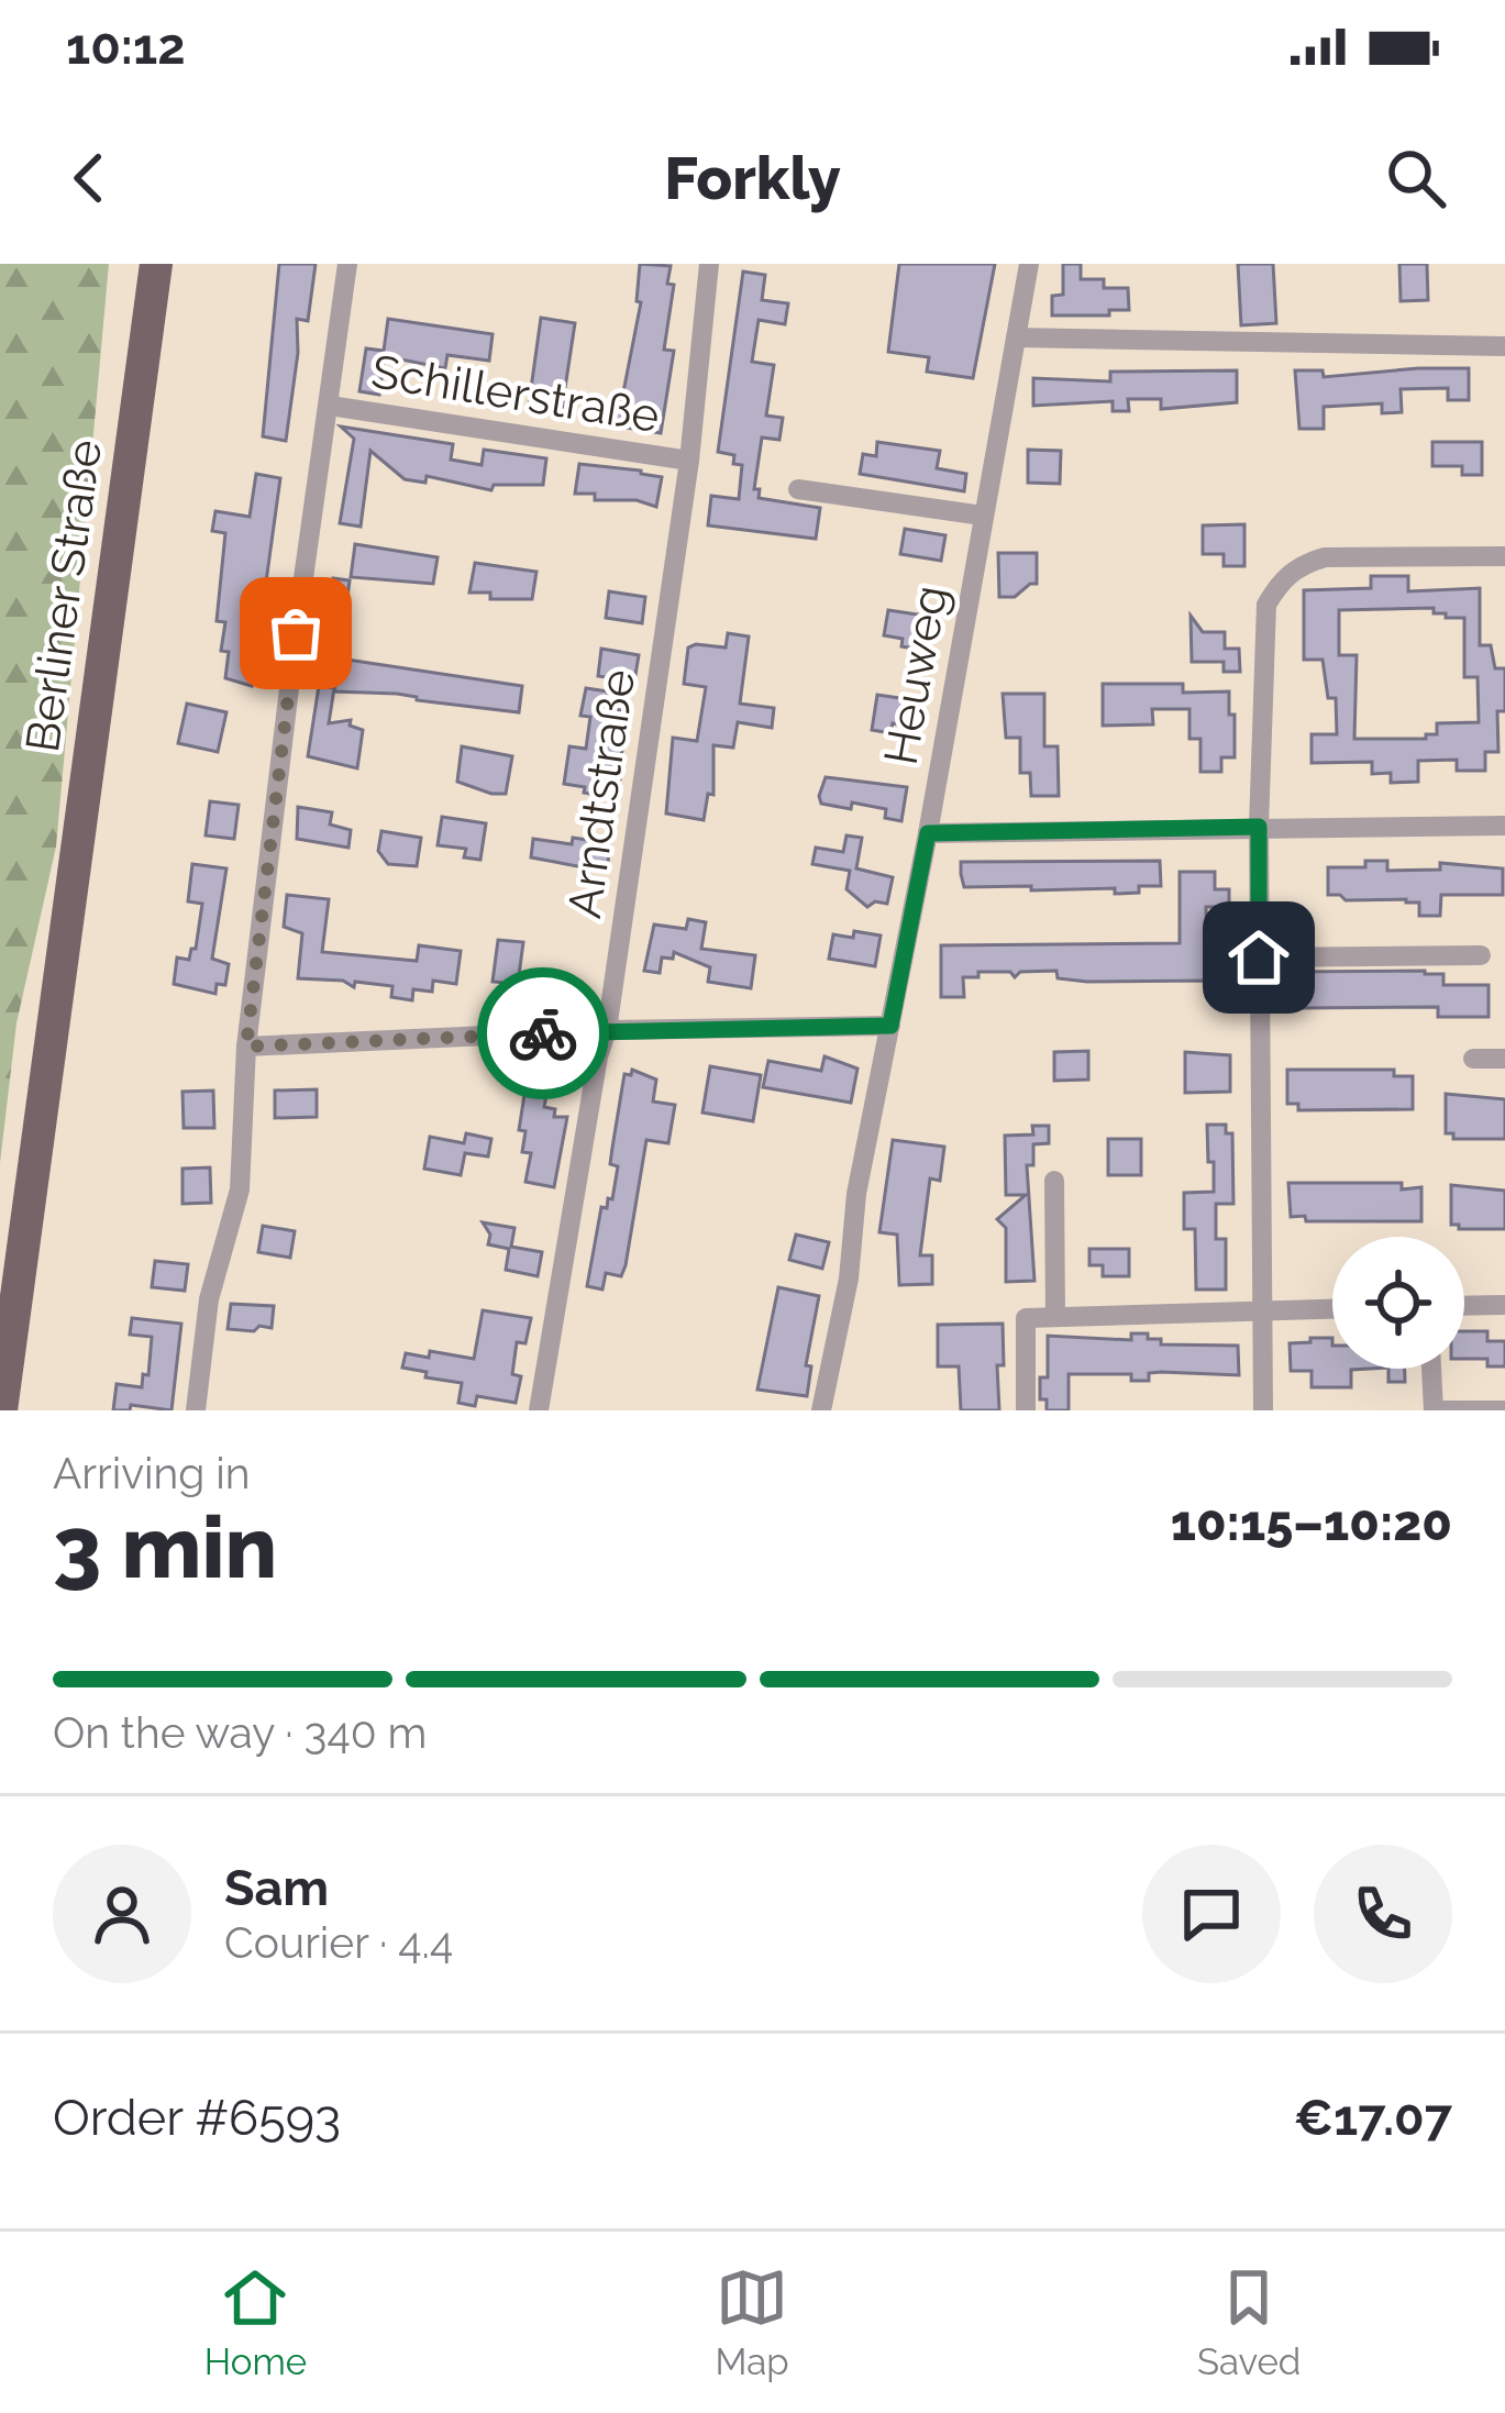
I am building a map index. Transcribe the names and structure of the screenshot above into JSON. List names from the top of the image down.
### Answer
{
  "streets": {
    "main road": ["Berliner Straße"],
    "street": ["Schillerstraße", "Heuweg", "Arndtstraße"]
  },
  "crossings": [
    ["Schillerstraße", "Arndtstraße"]
  ],
  "page": {
    "status": "10:12",
    "header": "Forkly",
    "heading": ["3 min", "Arriving in", "10:15–10:20"],
    "panel": [
      "Sam",
      "Courier · 4.4",
      "Order #6593",
      "€17.07"
    ],
    "bar": "On the way · 340 m",
    "tabs": ["Home", "Map", "Saved"]
  }
}
